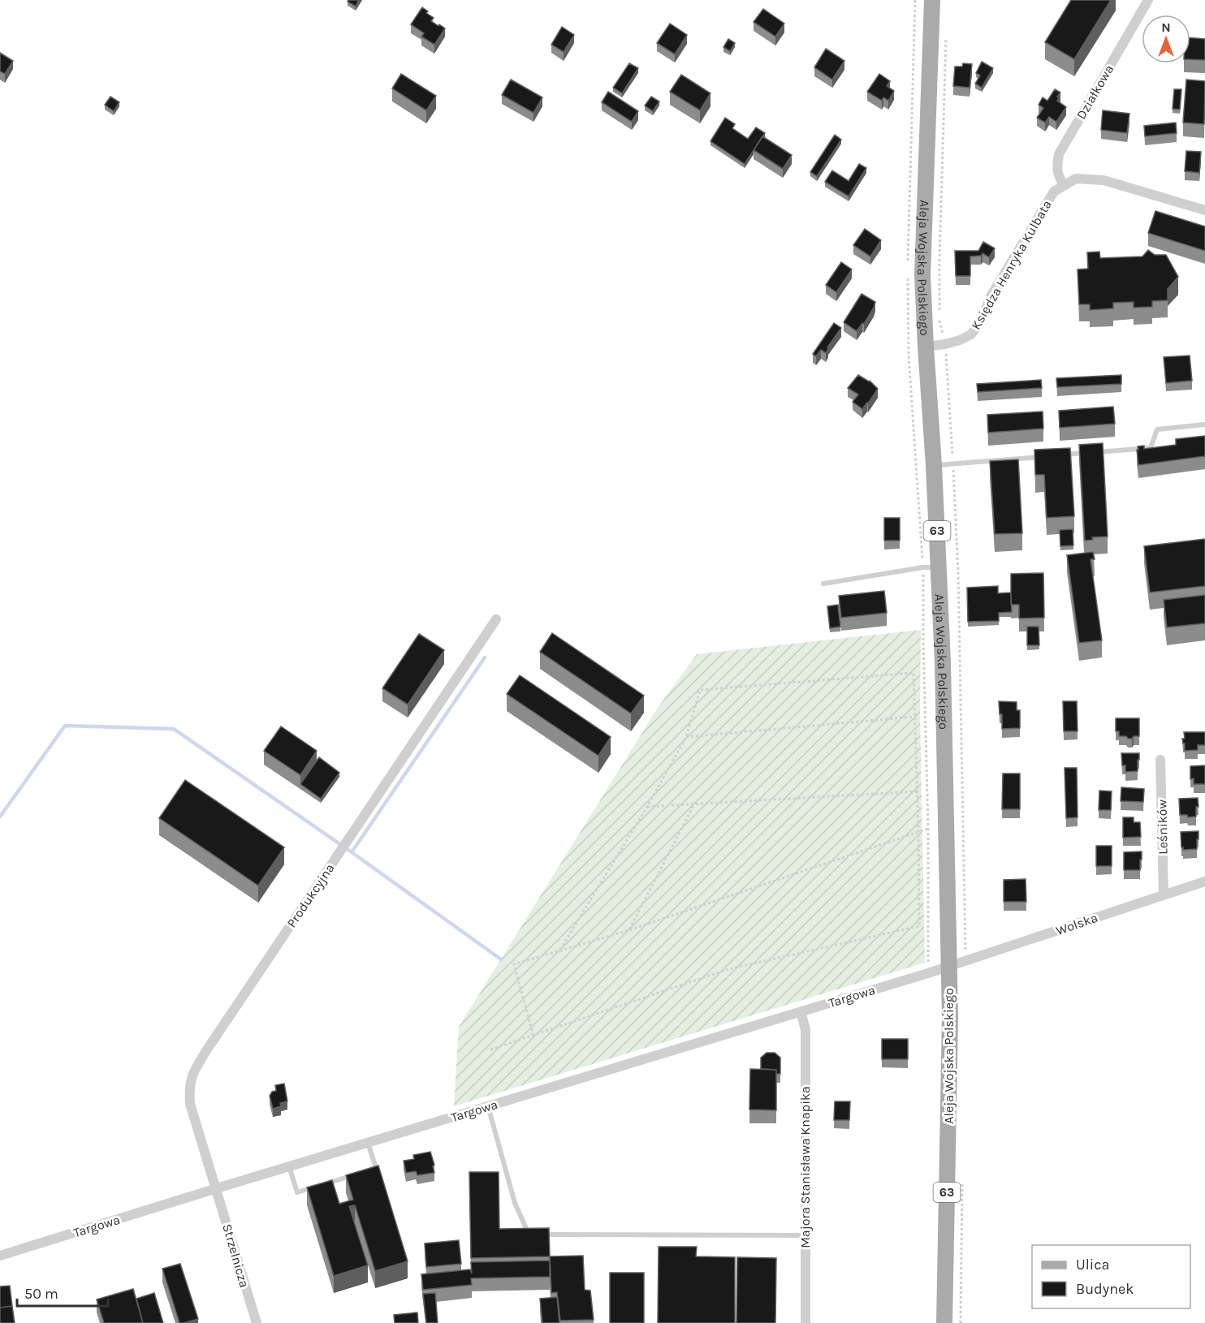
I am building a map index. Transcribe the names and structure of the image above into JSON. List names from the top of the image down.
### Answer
{
  "streets": {
    "main road": ["Aleja Wojska Polskiego", "63"],
    "street": [
      "Działkowa",
      "Księdza Henryka Kulbata",
      "Leśników",
      "Produkcyjna",
      "Wolska",
      "Targowa",
      "Majora Stanisława Knapika",
      "Strzelnicza"
    ]
  },
  "crossings": [
    ["Działkowa", "Księdza Henryka Kulbata"],
    ["Księdza Henryka Kulbata", "Aleja Wojska Polskiego"],
    ["Aleja Wojska Polskiego", "Wolska"],
    ["Aleja Wojska Polskiego", "Targowa"],
    ["Leśników", "Wolska"],
    ["Produkcyjna", "Targowa"],
    ["Produkcyjna", "Strzelnicza"],
    ["Wolska", "Targowa"],
    ["Targowa", "Majora Stanisława Knapika"],
    ["Targowa", "Strzelnicza"]
  ],
  "legend": ["Ulica", "Budynek"],
  "scale_bar": "50 m",
  "north": "top"
}
